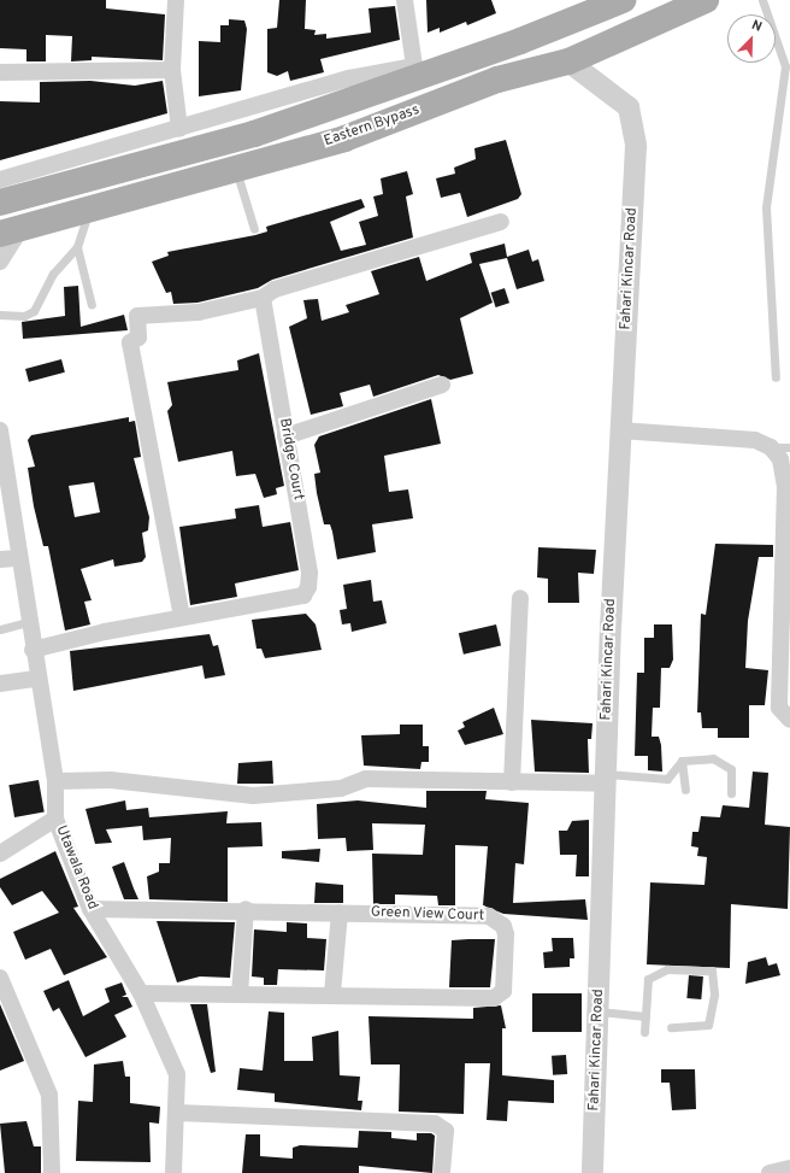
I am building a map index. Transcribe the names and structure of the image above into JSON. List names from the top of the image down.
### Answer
{
  "streets": {
    "main road": ["Eastern Bypass"],
    "street": [
      "Fahari Kincar Road",
      "Bridge Court",
      "Utawala Road",
      "Green View Court"
    ]
  },
  "crossings": [
    ["Eastern Bypass", "Fahari Kincar Road"],
    ["Bridge Court", "Utawala Road"],
    ["Utawala Road", "Green View Court"]
  ],
  "north": "top right"
}
